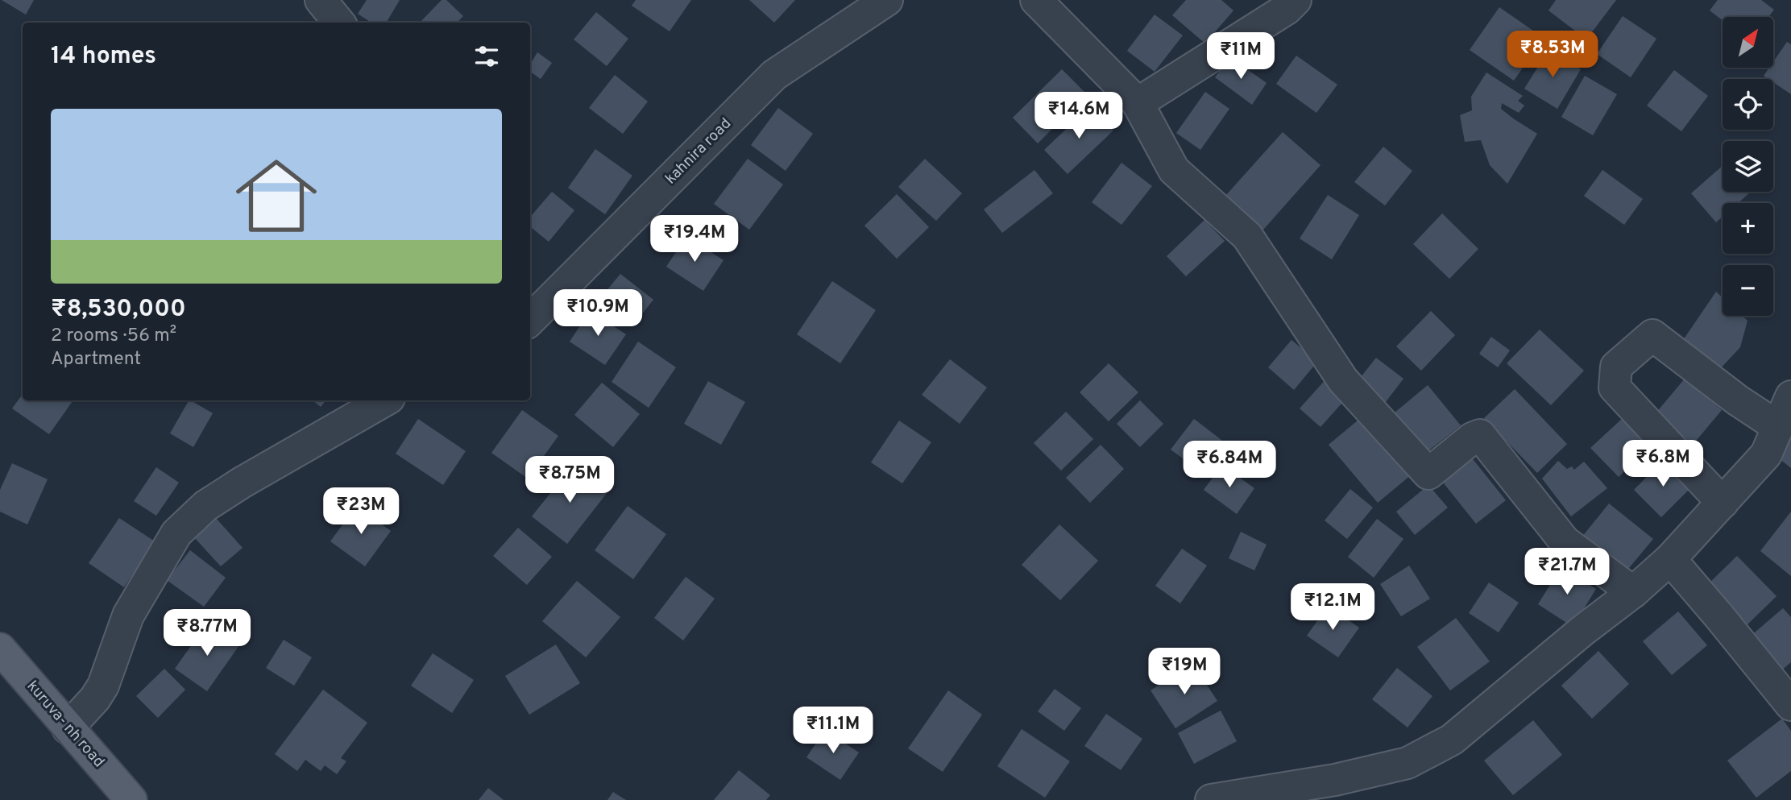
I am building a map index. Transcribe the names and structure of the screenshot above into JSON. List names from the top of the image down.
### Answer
{
  "streets": {
    "main road": ["kuruva- nh road"],
    "street": ["kahnira road"]
  },
  "north": "top right",
  "page": {
    "map_buttons": ["+", "−"],
    "heading": "14 homes",
    "price": [
      "₹8.53M",
      "₹11M",
      "₹14.6M",
      "₹19.4M",
      "₹10.9M",
      "₹6.8M",
      "₹6.84M",
      "₹8.75M",
      "₹23M",
      "₹21.7M",
      "₹12.1M",
      "₹8.77M",
      "₹19M",
      "₹11.1M"
    ],
    "list": [
      {
        "name": "₹8,530,000",
        "note": "2 rooms · 56 m² · Apartment"
      }
    ]
  }
}
